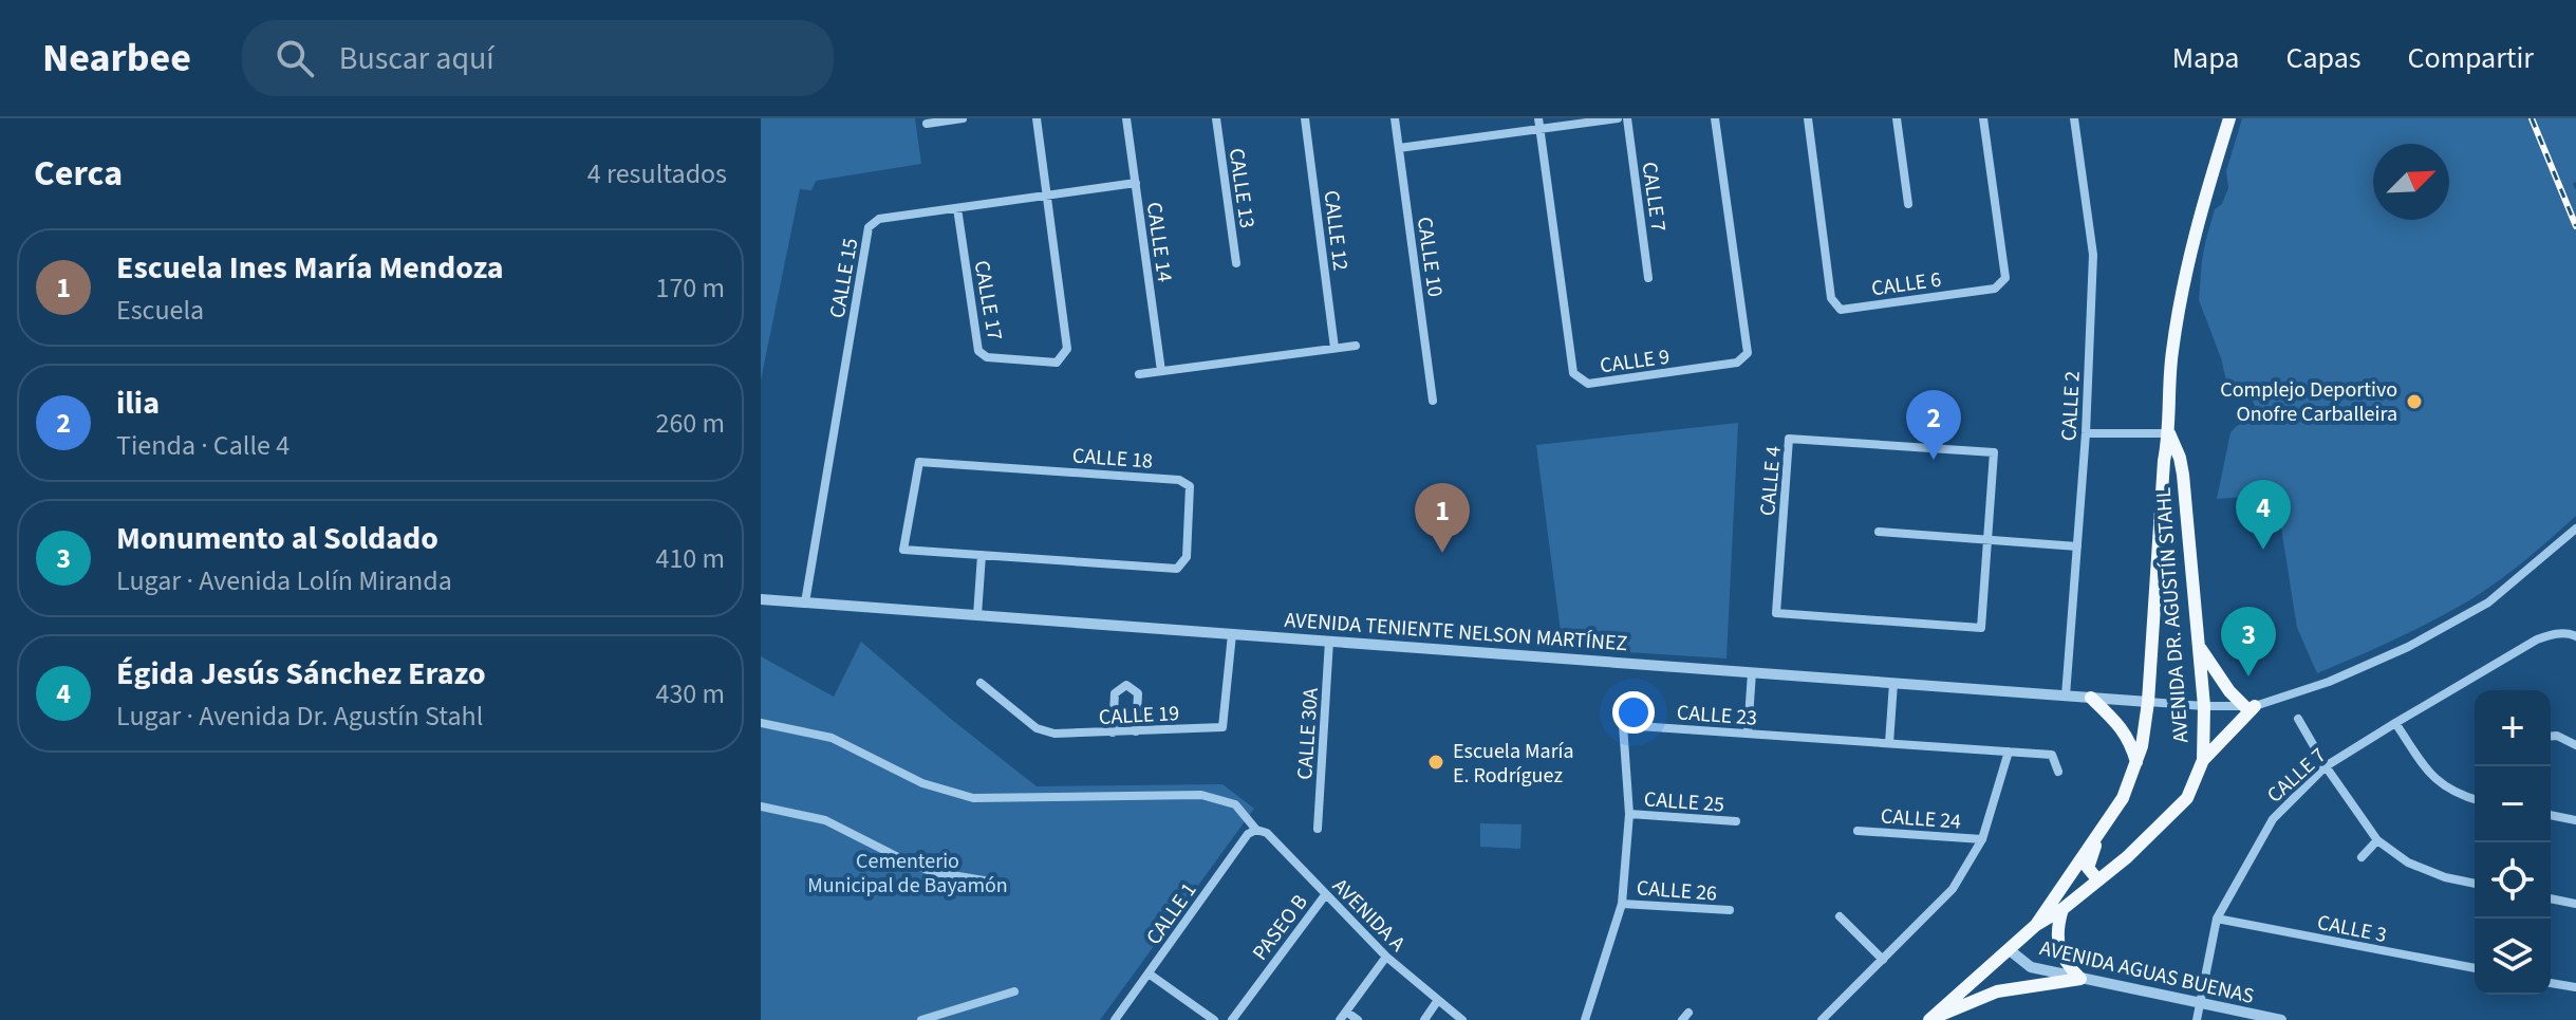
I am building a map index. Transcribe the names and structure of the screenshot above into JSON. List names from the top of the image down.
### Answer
{
  "streets": {
    "highway": ["AVENIDA DR. AGUSTÍN STAHL"],
    "street": [
      "CALLE 13",
      "CALLE 7",
      "CALLE 12",
      "CALLE 14",
      "CALLE 10",
      "CALLE 15",
      "CALLE 6",
      "CALLE 17",
      "CALLE 9",
      "CALLE 2",
      "CALLE 18",
      "CALLE 4",
      "AVENIDA TENIENTE NELSON MARTÍNEZ",
      "CALLE 19",
      "CALLE 23",
      "CALLE 30A",
      "CALLE 25",
      "CALLE 24",
      "CALLE 26",
      "CALLE 1",
      "AVENIDA A",
      "PASEO B",
      "CALLE 3",
      "AVENIDA AGUAS BUENAS"
    ]
  },
  "crossings": [
    ["CALLE 7", "CALLE 3"],
    ["CALLE 7", "AVENIDA AGUAS BUENAS"],
    ["CALLE 14", "CALLE 15"],
    ["CALLE 15", "CALLE 17"],
    ["CALLE 15", "AVENIDA TENIENTE NELSON MARTÍNEZ"],
    ["CALLE 2", "AVENIDA TENIENTE NELSON MARTÍNEZ"],
    ["AVENIDA DR. AGUSTÍN STAHL", "AVENIDA TENIENTE NELSON MARTÍNEZ"],
    ["AVENIDA DR. AGUSTÍN STAHL", "AVENIDA AGUAS BUENAS"],
    ["AVENIDA TENIENTE NELSON MARTÍNEZ", "CALLE 19"],
    ["AVENIDA TENIENTE NELSON MARTÍNEZ", "CALLE 30A"],
    ["CALLE 23", "CALLE 25"],
    ["CALLE 23", "CALLE 26"],
    ["CALLE 1", "AVENIDA A"],
    ["AVENIDA A", "PASEO B"]
  ],
  "parks": ["Cementerio Municipal de Bayamón"],
  "places": ["Complejo Deportivo Onofre Carballeira", "Escuela María E. Rodríguez"],
  "north": "top right",
  "page": {
    "header": "Nearbee",
    "search": "Buscar aquí",
    "nav": ["Mapa", "Capas", "Compartir"],
    "heading": ["Cerca", "4 resultados"],
    "list": [
      {
        "mark": "1",
        "name": "Escuela Ines María Mendoza",
        "note": "Escuela",
        "value": "170 m"
      },
      {
        "mark": "2",
        "name": "ilia",
        "note": "Tienda · Calle 4",
        "value": "260 m"
      },
      {
        "mark": "3",
        "name": "Monumento al Soldado",
        "note": "Lugar · Avenida Lolín Miranda",
        "value": "410 m"
      },
      {
        "mark": "4",
        "name": "Égida Jesús Sánchez Erazo",
        "note": "Lugar · Avenida Dr. Agustín Stahl",
        "value": "430 m"
      }
    ],
    "pins": [
      "2",
      "4",
      "1",
      "3"
    ],
    "map_buttons": ["+", "−"]
  }
}
